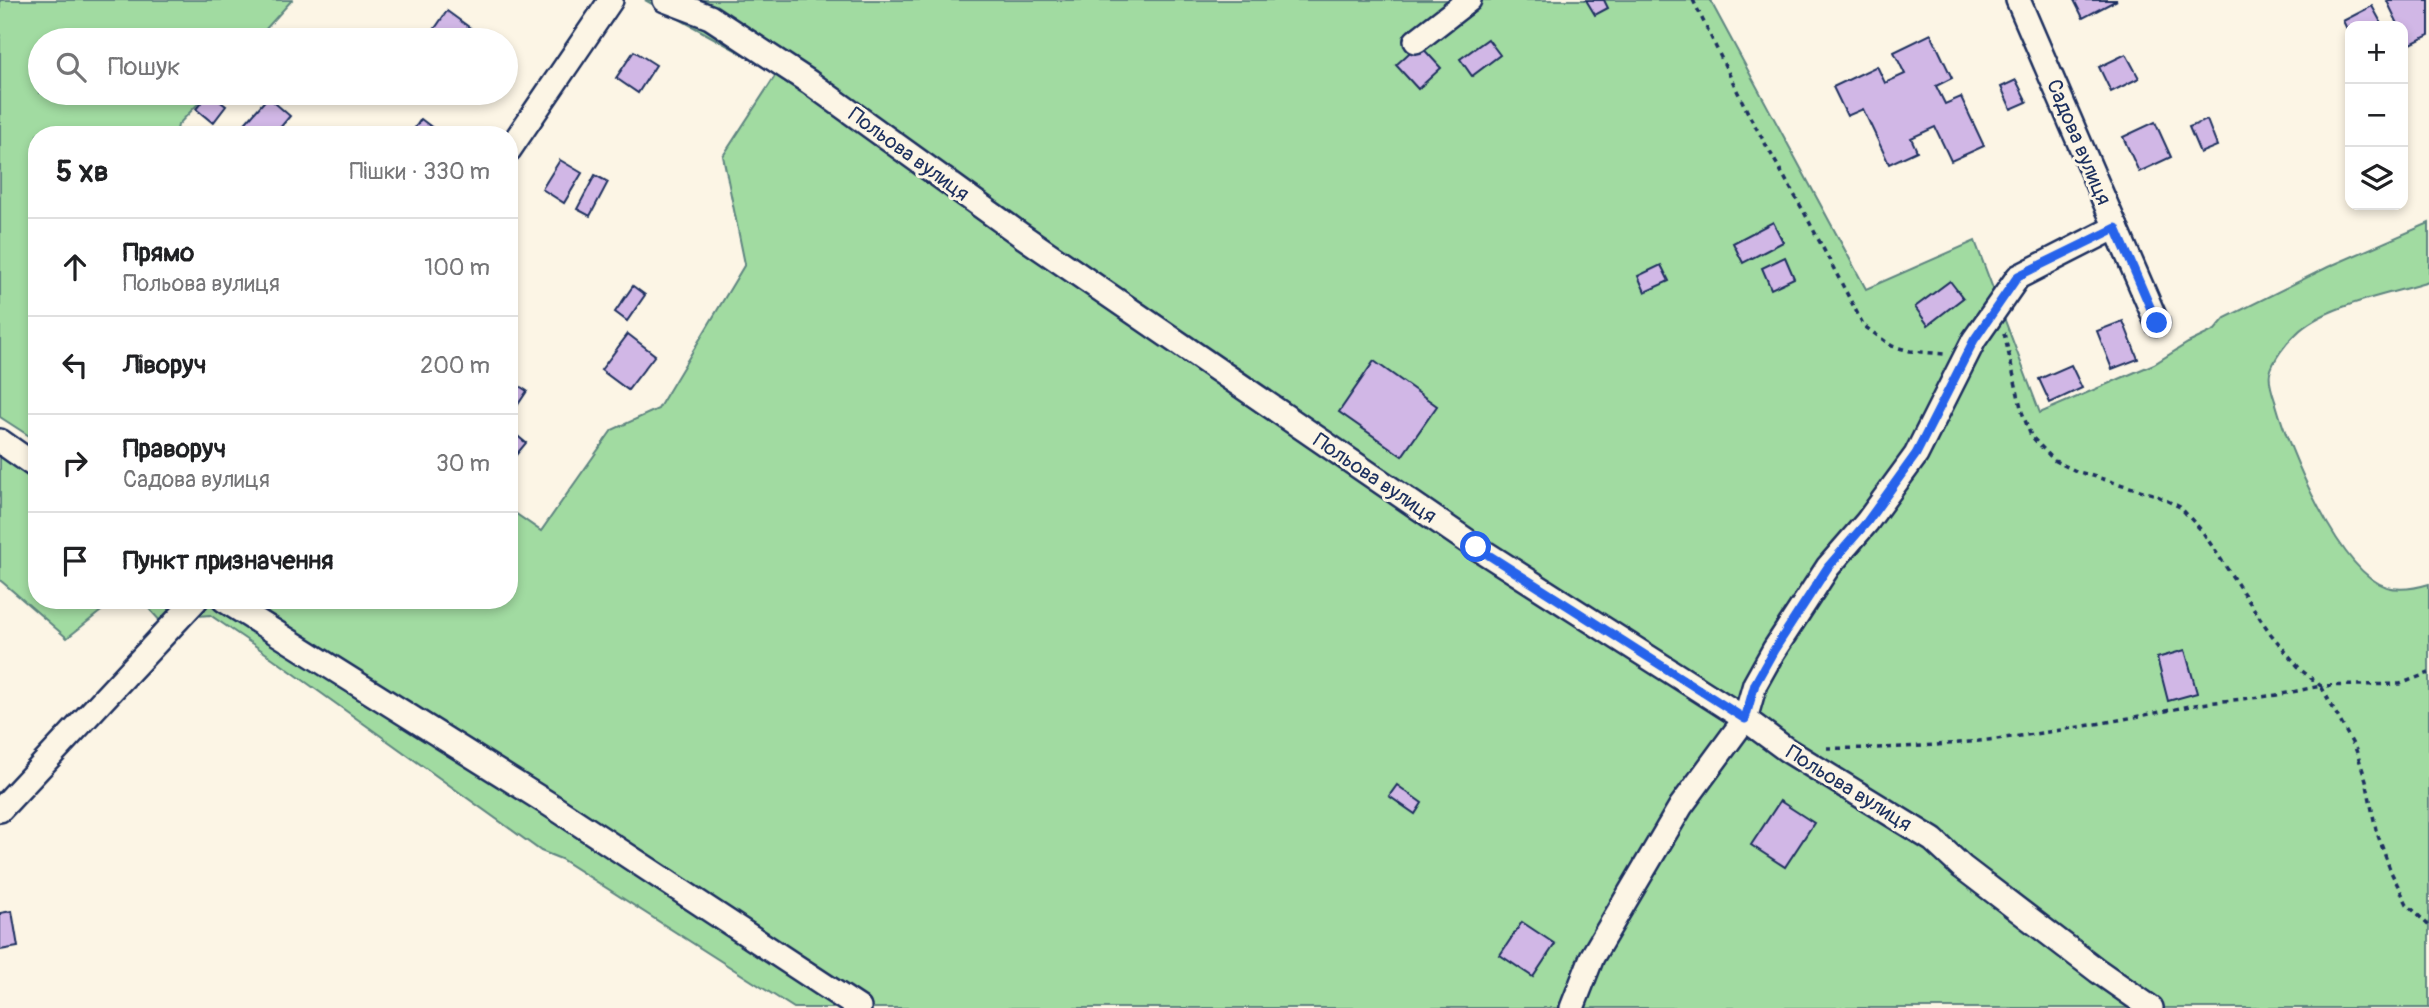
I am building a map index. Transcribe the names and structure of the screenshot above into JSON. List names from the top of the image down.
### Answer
{
  "streets": {
    "street": ["Садова вулиця", "Польова вулиця"]
  },
  "page": {
    "map_buttons": ["+", "−"],
    "search": "Пошук",
    "heading": ["5 хв", "Пішки · 330 m"],
    "list": [
      ["Прямо", "Польова вулиця", "100 m"],
      ["Ліворуч", "200 m"],
      ["Праворуч", "Садова вулиця", "30 m"],
      "Пункт призначення"
    ]
  }
}
